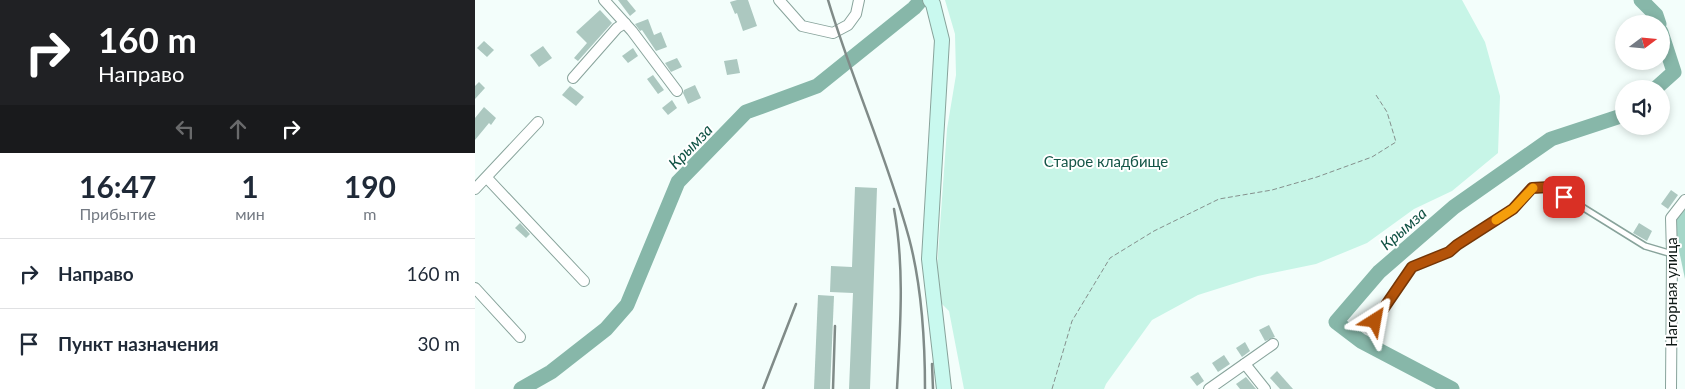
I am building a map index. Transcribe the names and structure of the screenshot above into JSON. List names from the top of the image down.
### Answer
{
  "streets": {
    "street": ["Нагорная улица"]
  },
  "water": ["Крымза"],
  "parks": ["Старое кладбище"],
  "north": "right",
  "page": {
    "turn": ["160 m", "Направо"],
    "eta": [
      "16:47",
      "Прибытие",
      "1",
      "мин",
      "190",
      "m"
    ],
    "list": [
      {
        "name": "Направо",
        "value": "160 m"
      },
      {
        "name": "Пункт назначения",
        "value": "30 m"
      }
    ]
  }
}
